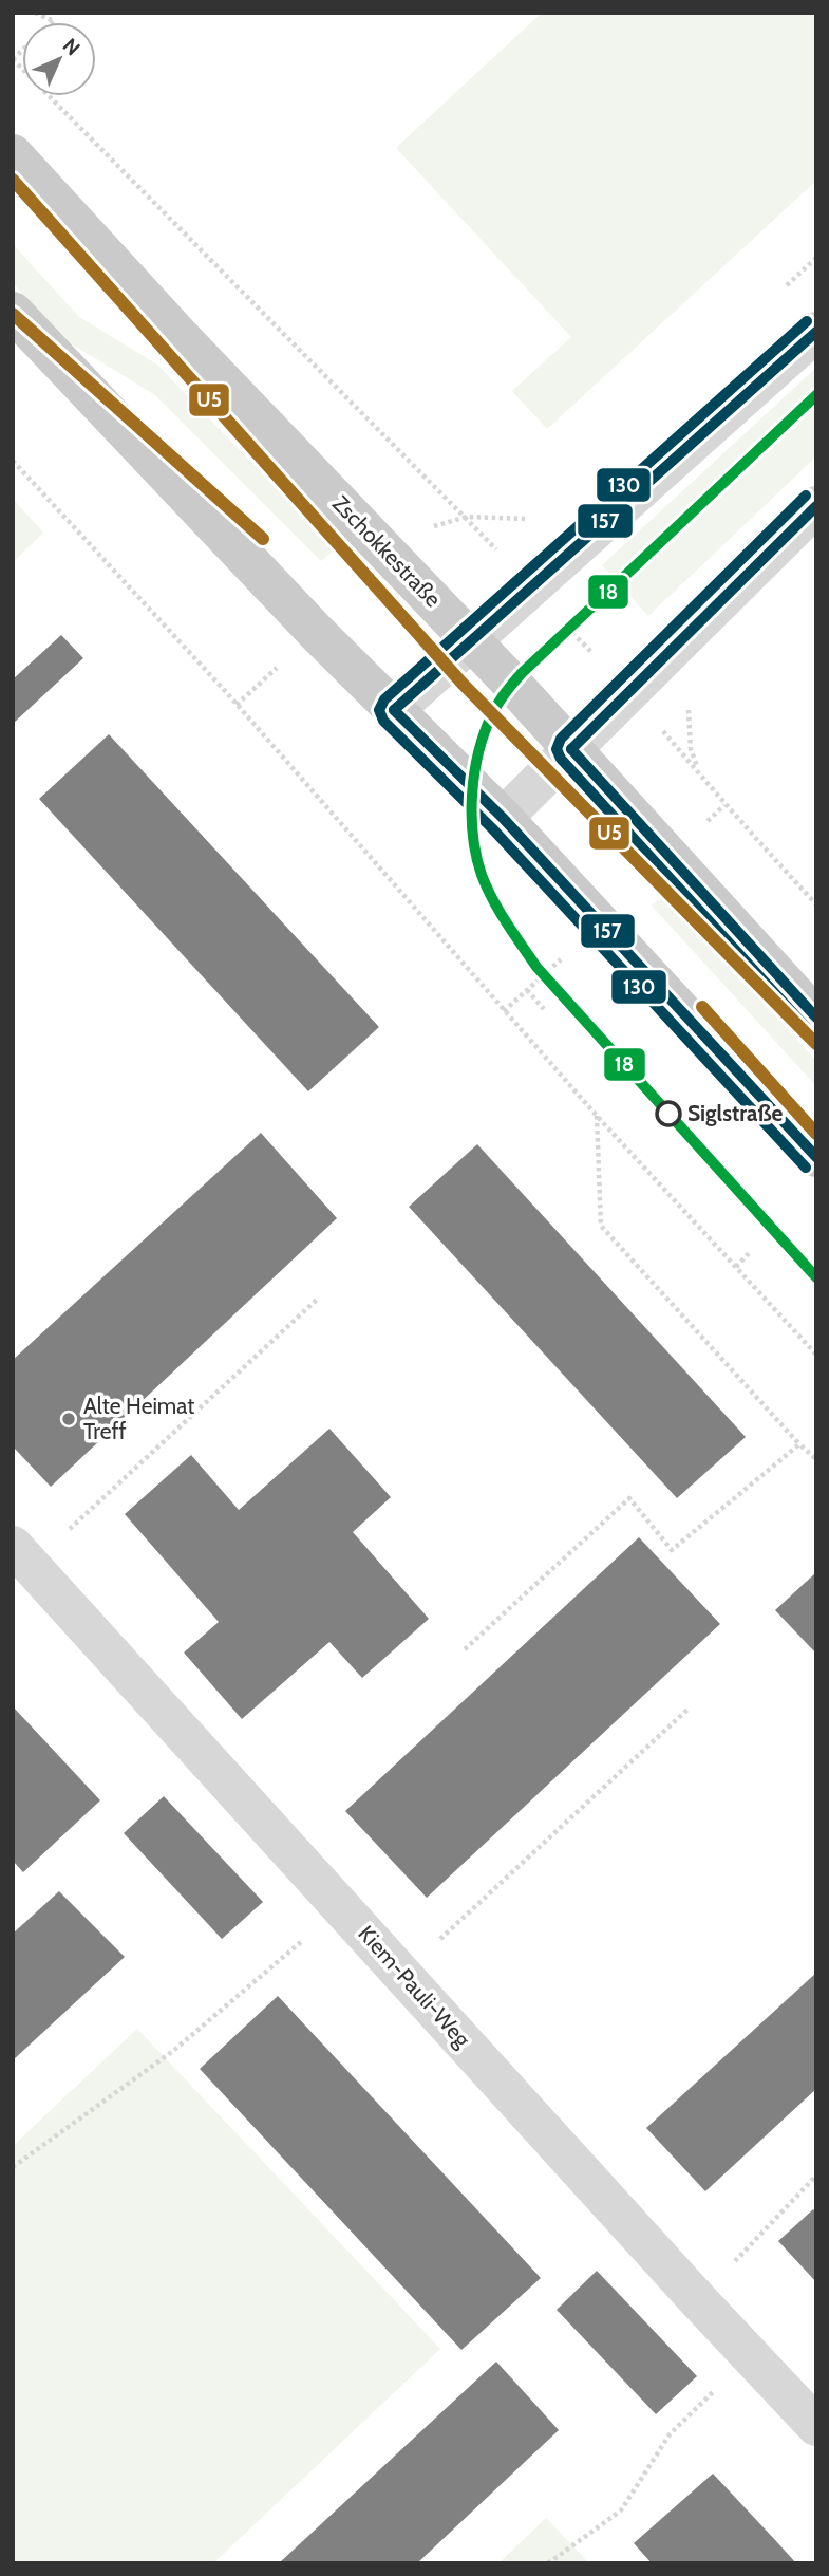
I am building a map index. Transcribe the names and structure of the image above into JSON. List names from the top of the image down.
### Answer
{
  "streets": {
    "main road": ["Zschokkestraße"],
    "street": ["Kiem-Pauli-Weg"]
  },
  "places": ["Siglstraße", "Alte Heimat Treff"],
  "lines": [
    "transit line U5",
    "transit line 130",
    "transit line 157",
    "transit line 18"
  ],
  "north": "top right"
}
